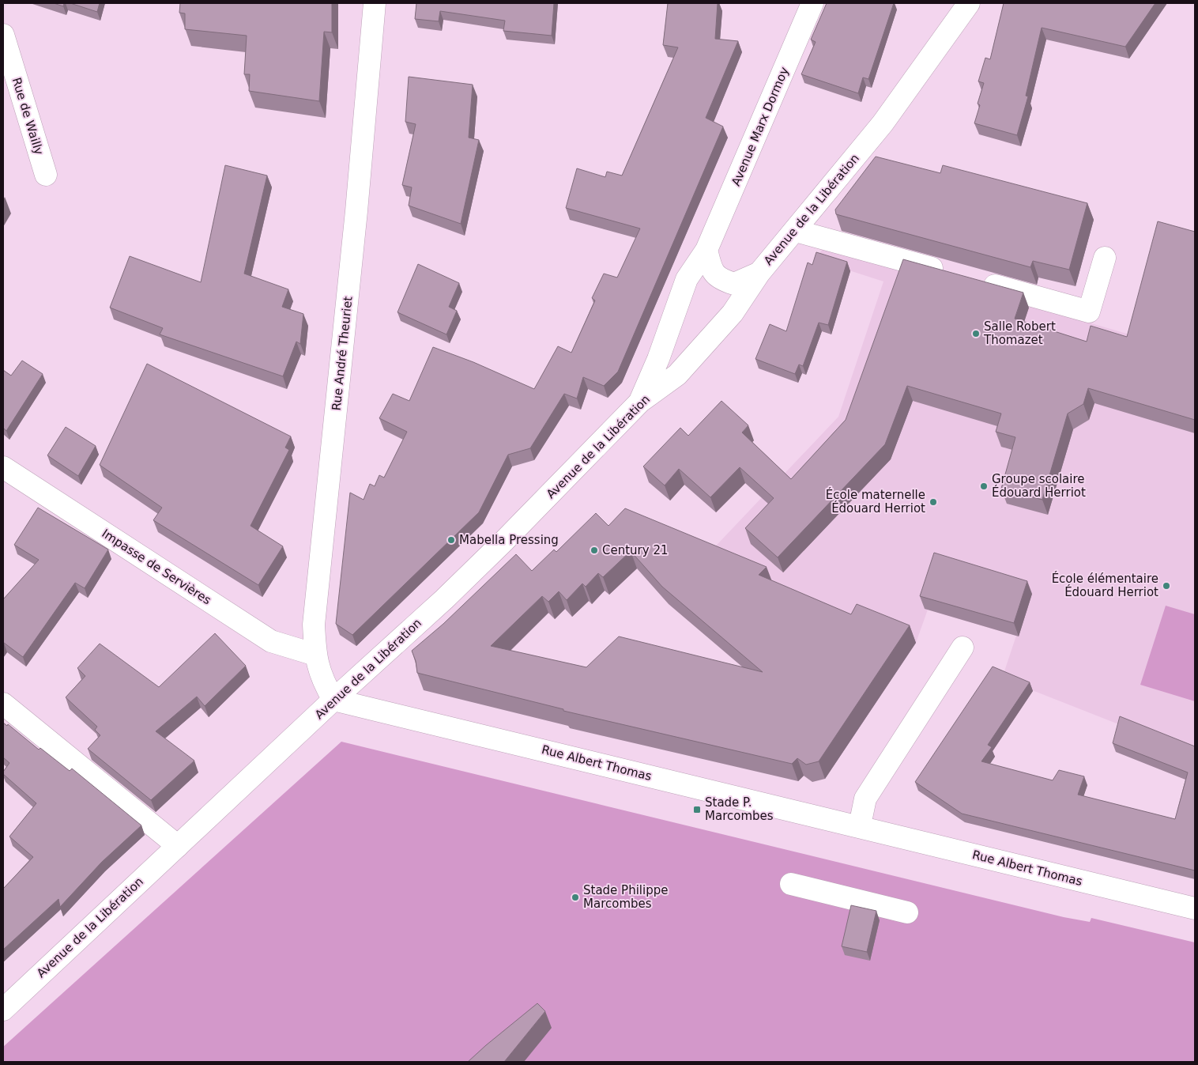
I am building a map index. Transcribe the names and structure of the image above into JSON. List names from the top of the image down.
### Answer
{
  "streets": {
    "street": [
      "Rue de Wailly",
      "Avenue Marx Dormoy",
      "Avenue de la Libération",
      "Rue André Theuriet",
      "Impasse de Servières",
      "Rue Albert Thomas"
    ]
  },
  "crossings": [
    ["Avenue Marx Dormoy", "Avenue de la Libération"],
    ["Avenue de la Libération", "Rue André Theuriet"],
    ["Avenue de la Libération", "Rue Albert Thomas"],
    ["Rue André Theuriet", "Impasse de Servières"],
    ["Rue André Theuriet", "Rue Albert Thomas"]
  ],
  "places": {
    "other": [
      "Salle Robert Thomazet",
      "Groupe scolaire Édouard Herriot",
      "École maternelle Édouard Herriot",
      "Mabella Pressing",
      "Century 21",
      "École élémentaire Édouard Herriot",
      "Stade Philippe Marcombes"
    ],
    "transit": ["Stade P. Marcombes"]
  }
}
